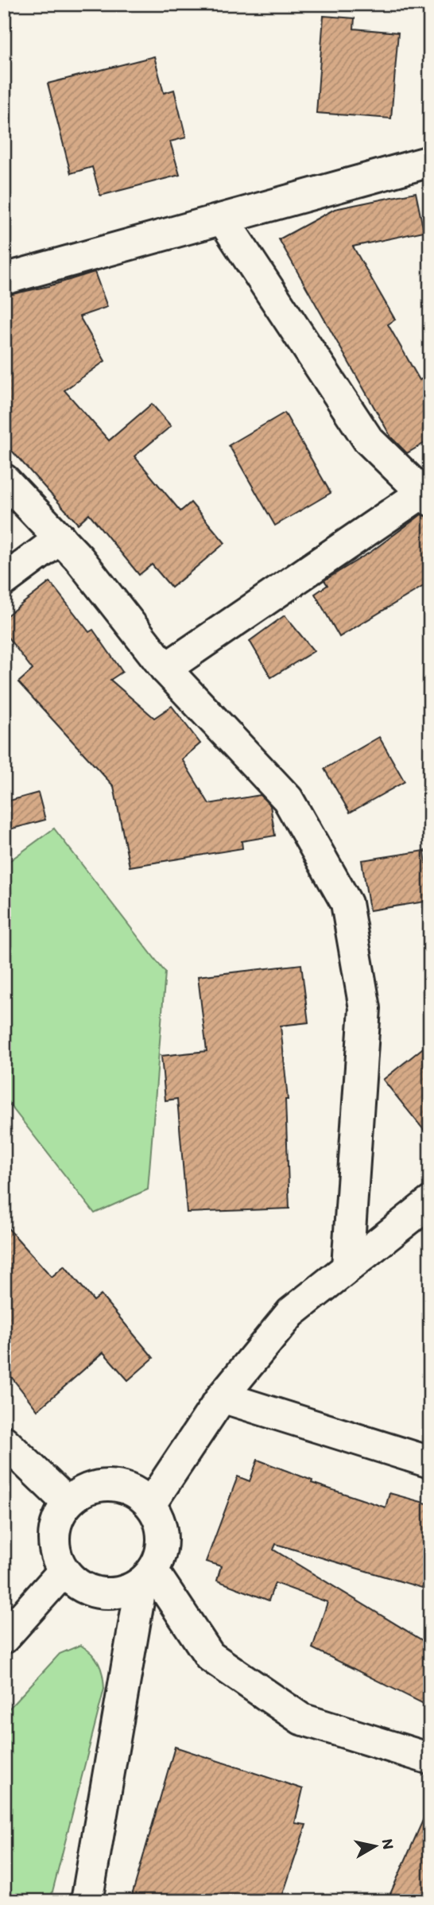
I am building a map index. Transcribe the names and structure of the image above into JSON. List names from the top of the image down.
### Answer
{
  "north": "right"
}
